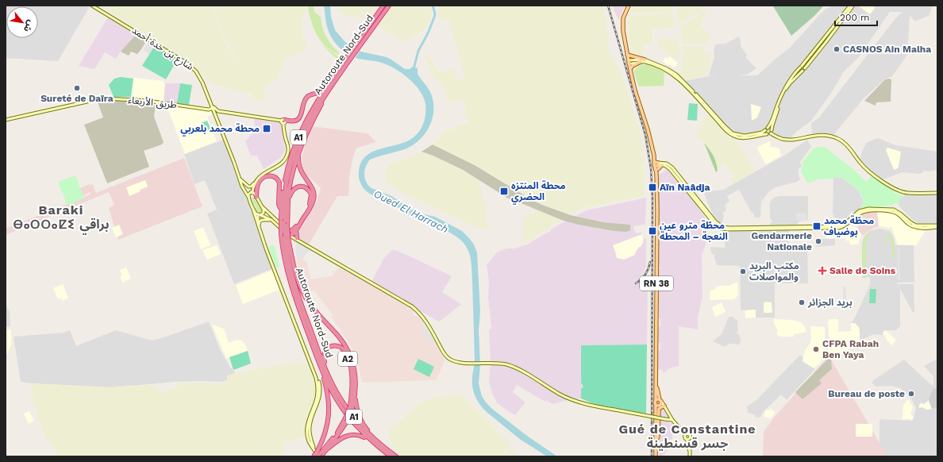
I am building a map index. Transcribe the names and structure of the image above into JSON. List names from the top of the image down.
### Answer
{
  "streets": {
    "highway": ["Autoroute Nord-Sud", "A1", "A2"],
    "main road": ["شارع بن خدة أحمد", "طريق الأربعاء", "RN 38"]
  },
  "crossings": [
    ["Autoroute Nord-Sud", "A2"]
  ],
  "districts": ["Baraki ⴱⴰⵔⵔⴰⵇⵉ براقي", "Gué de Constantine جسر قسنطينة"],
  "water": ["Oued El Harrach"],
  "places": {
    "other": [
      "CASNOS Ain Malha",
      "Sureté de Daïra",
      "Gendarmerie Nationale",
      "مكتب البريد والمواصلات",
      "بريد الجزائر",
      "CFPA Rabah Ben Yaya",
      "Bureau de poste"
    ],
    "transit": [
      "محطة محمد بلعربي",
      "Aïn Naâdja",
      "محطة المنتزه الحضري",
      "محطّة محمد بوضياف",
      "محطّة مترو عين النعجة – المحطة"
    ],
    "health": ["Salle de Soins"]
  },
  "scale_bar": "200 m",
  "north": "bottom right"
}
